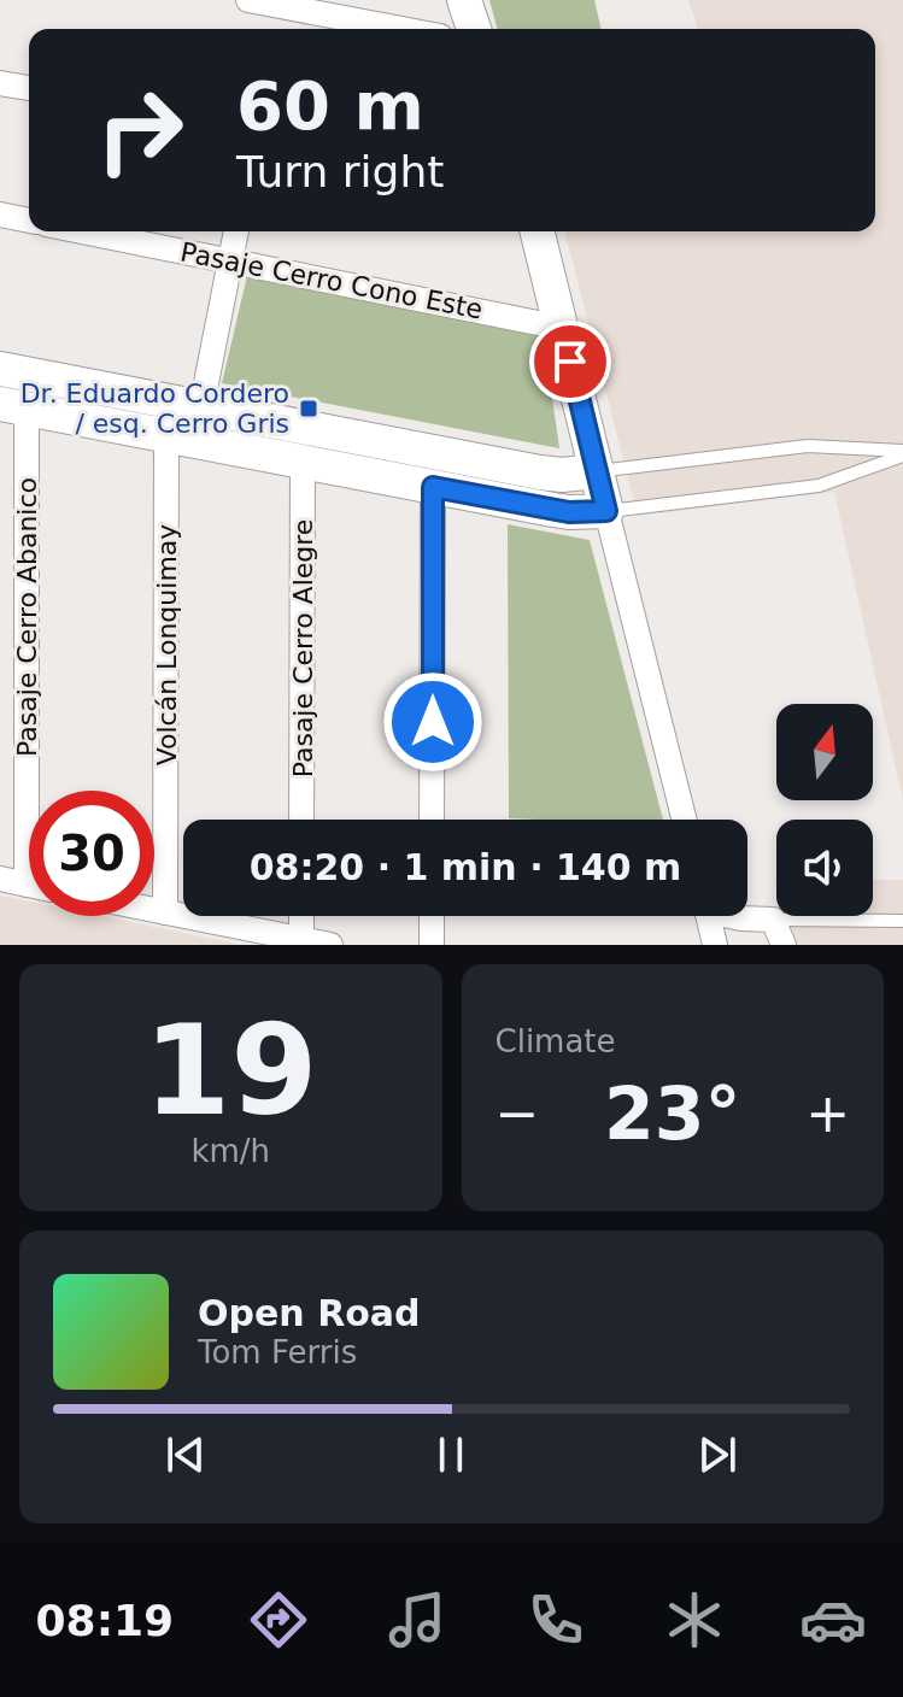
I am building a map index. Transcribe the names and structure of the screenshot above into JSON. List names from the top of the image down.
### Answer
{
  "streets": {
    "street": [
      "Pasaje Cerro Cono Este",
      "Pasaje Cerro Abanico",
      "Volcán Lonquimay",
      "Pasaje Cerro Alegre"
    ]
  },
  "places": {
    "transit": ["Dr. Eduardo Cordero / esq. Cerro Gris"]
  },
  "north": "top",
  "page": {
    "turn": ["60 m", "Turn right"],
    "limit": "30",
    "trip": "08:20 · 1 min · 140 m",
    "tile": [
      ["19", "km/h"],
      "Climate"
    ],
    "heat": ["−", "23°", "+"],
    "song": ["Open Road", "Tom Ferris"],
    "tabs": "08:19"
  }
}
